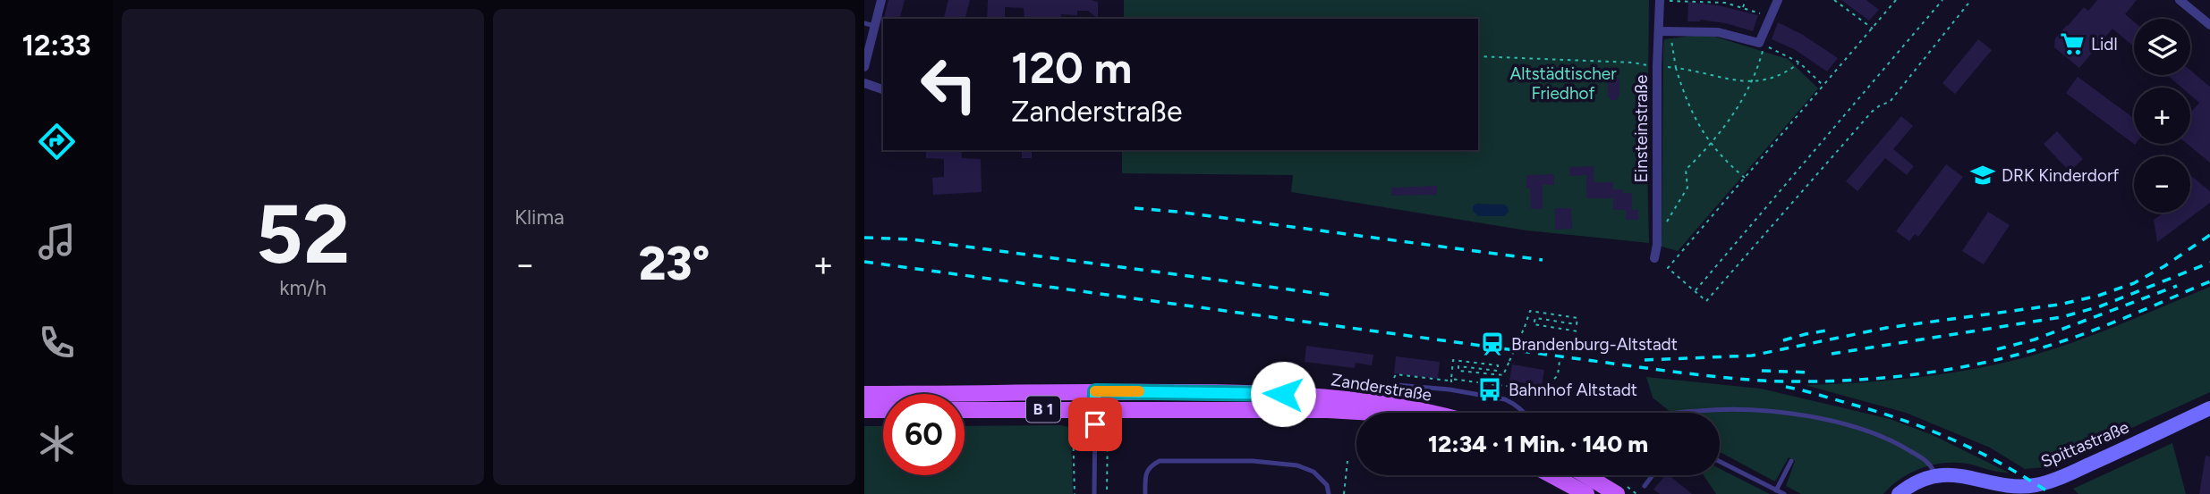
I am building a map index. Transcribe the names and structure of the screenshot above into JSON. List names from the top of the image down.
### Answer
{
  "streets": {
    "main road": ["Zanderstraße", "B 1"],
    "street": ["Einsteinstraße", "Spittastraße"]
  },
  "parks": ["Altstädtischer Friedhof"],
  "places": {
    "supermarket": ["Lidl"],
    "school or university": ["DRK Kinderdorf"],
    "station": ["Brandenburg-Altstadt"],
    "bus stop": ["Bahnhof Altstadt"]
  },
  "page": {
    "tabs": "12:33",
    "tile": [
      ["52", "km/h"],
      "Klima"
    ],
    "map_buttons": ["+", "−"],
    "turn": ["120 m", "Zanderstraße"],
    "heat": ["−", "23°", "+"],
    "limit": "60",
    "trip": "12:34 · 1 Min. · 140 m"
  }
}
